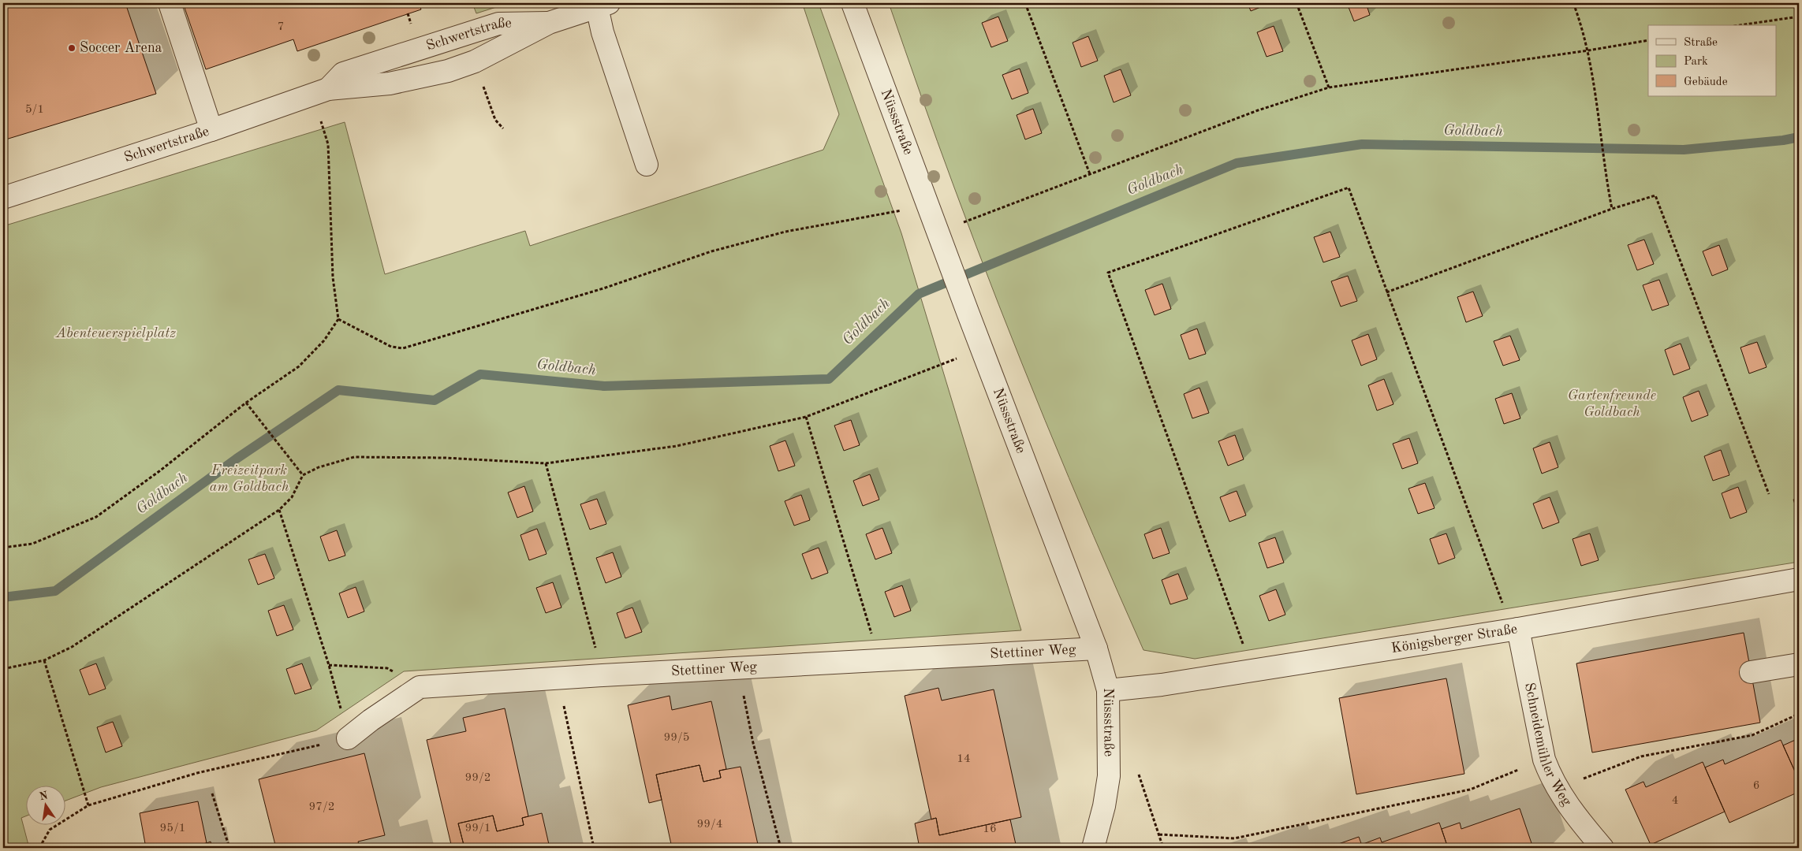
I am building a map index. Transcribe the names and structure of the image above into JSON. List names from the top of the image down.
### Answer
{
  "streets": {
    "street": [
      "Schwertstraße",
      "Nüssstraße",
      "Königsberger Straße",
      "Stettiner Weg",
      "Schneidemühler Weg"
    ]
  },
  "crossings": [
    ["Nüssstraße", "Königsberger Straße"],
    ["Nüssstraße", "Stettiner Weg"],
    ["Königsberger Straße", "Schneidemühler Weg"]
  ],
  "water": ["Goldbach"],
  "parks": ["Abenteuerspielplatz", "Gartenfreunde Goldbach", "Freizeitpark am Goldbach"],
  "places": ["Soccer Arena"],
  "house_numbers": [
    "7",
    "5/1",
    "99/5",
    "14",
    "99/2",
    "6",
    "4",
    "97/2",
    "99/4",
    "95/1",
    "99/1",
    "16"
  ],
  "legend": ["Straße", "Park", "Gebäude"],
  "north": "top"
}
